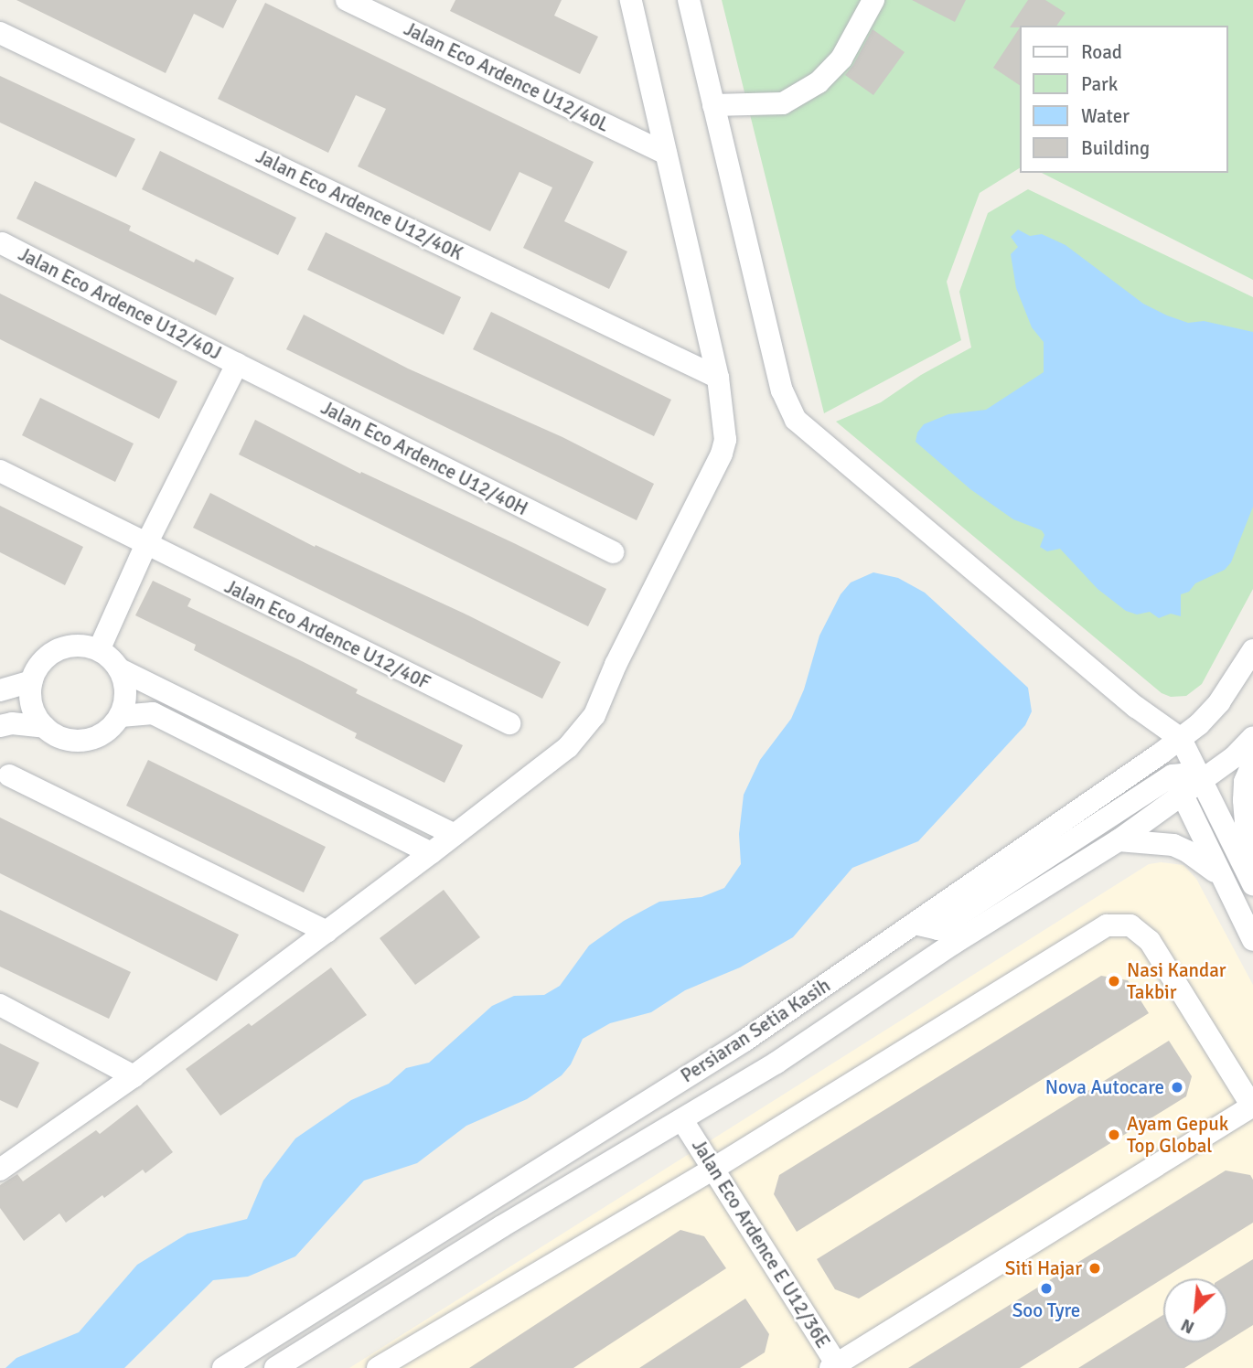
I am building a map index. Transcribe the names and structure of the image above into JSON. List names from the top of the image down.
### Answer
{
  "streets": {
    "street": [
      "Jalan Eco Ardence U12/40L",
      "Jalan Eco Ardence U12/40K",
      "Jalan Eco Ardence U12/40J",
      "Jalan Eco Ardence U12/40H",
      "Jalan Eco Ardence U12/40F",
      "Persiaran Setia Kasih",
      "Jalan Eco Ardence E U12/36E"
    ]
  },
  "crossings": [
    ["Jalan Eco Ardence U12/40J", "Jalan Eco Ardence U12/40H"],
    ["Persiaran Setia Kasih", "Jalan Eco Ardence E U12/36E"]
  ],
  "places": [
    "Nasi Kandar Takbir",
    "Nova Autocare",
    "Ayam Gepuk Top Global",
    "Siti Hajar",
    "Soo Tyre"
  ],
  "legend": [
    "Road",
    "Park",
    "Water",
    "Building"
  ],
  "north": "bottom left"
}
